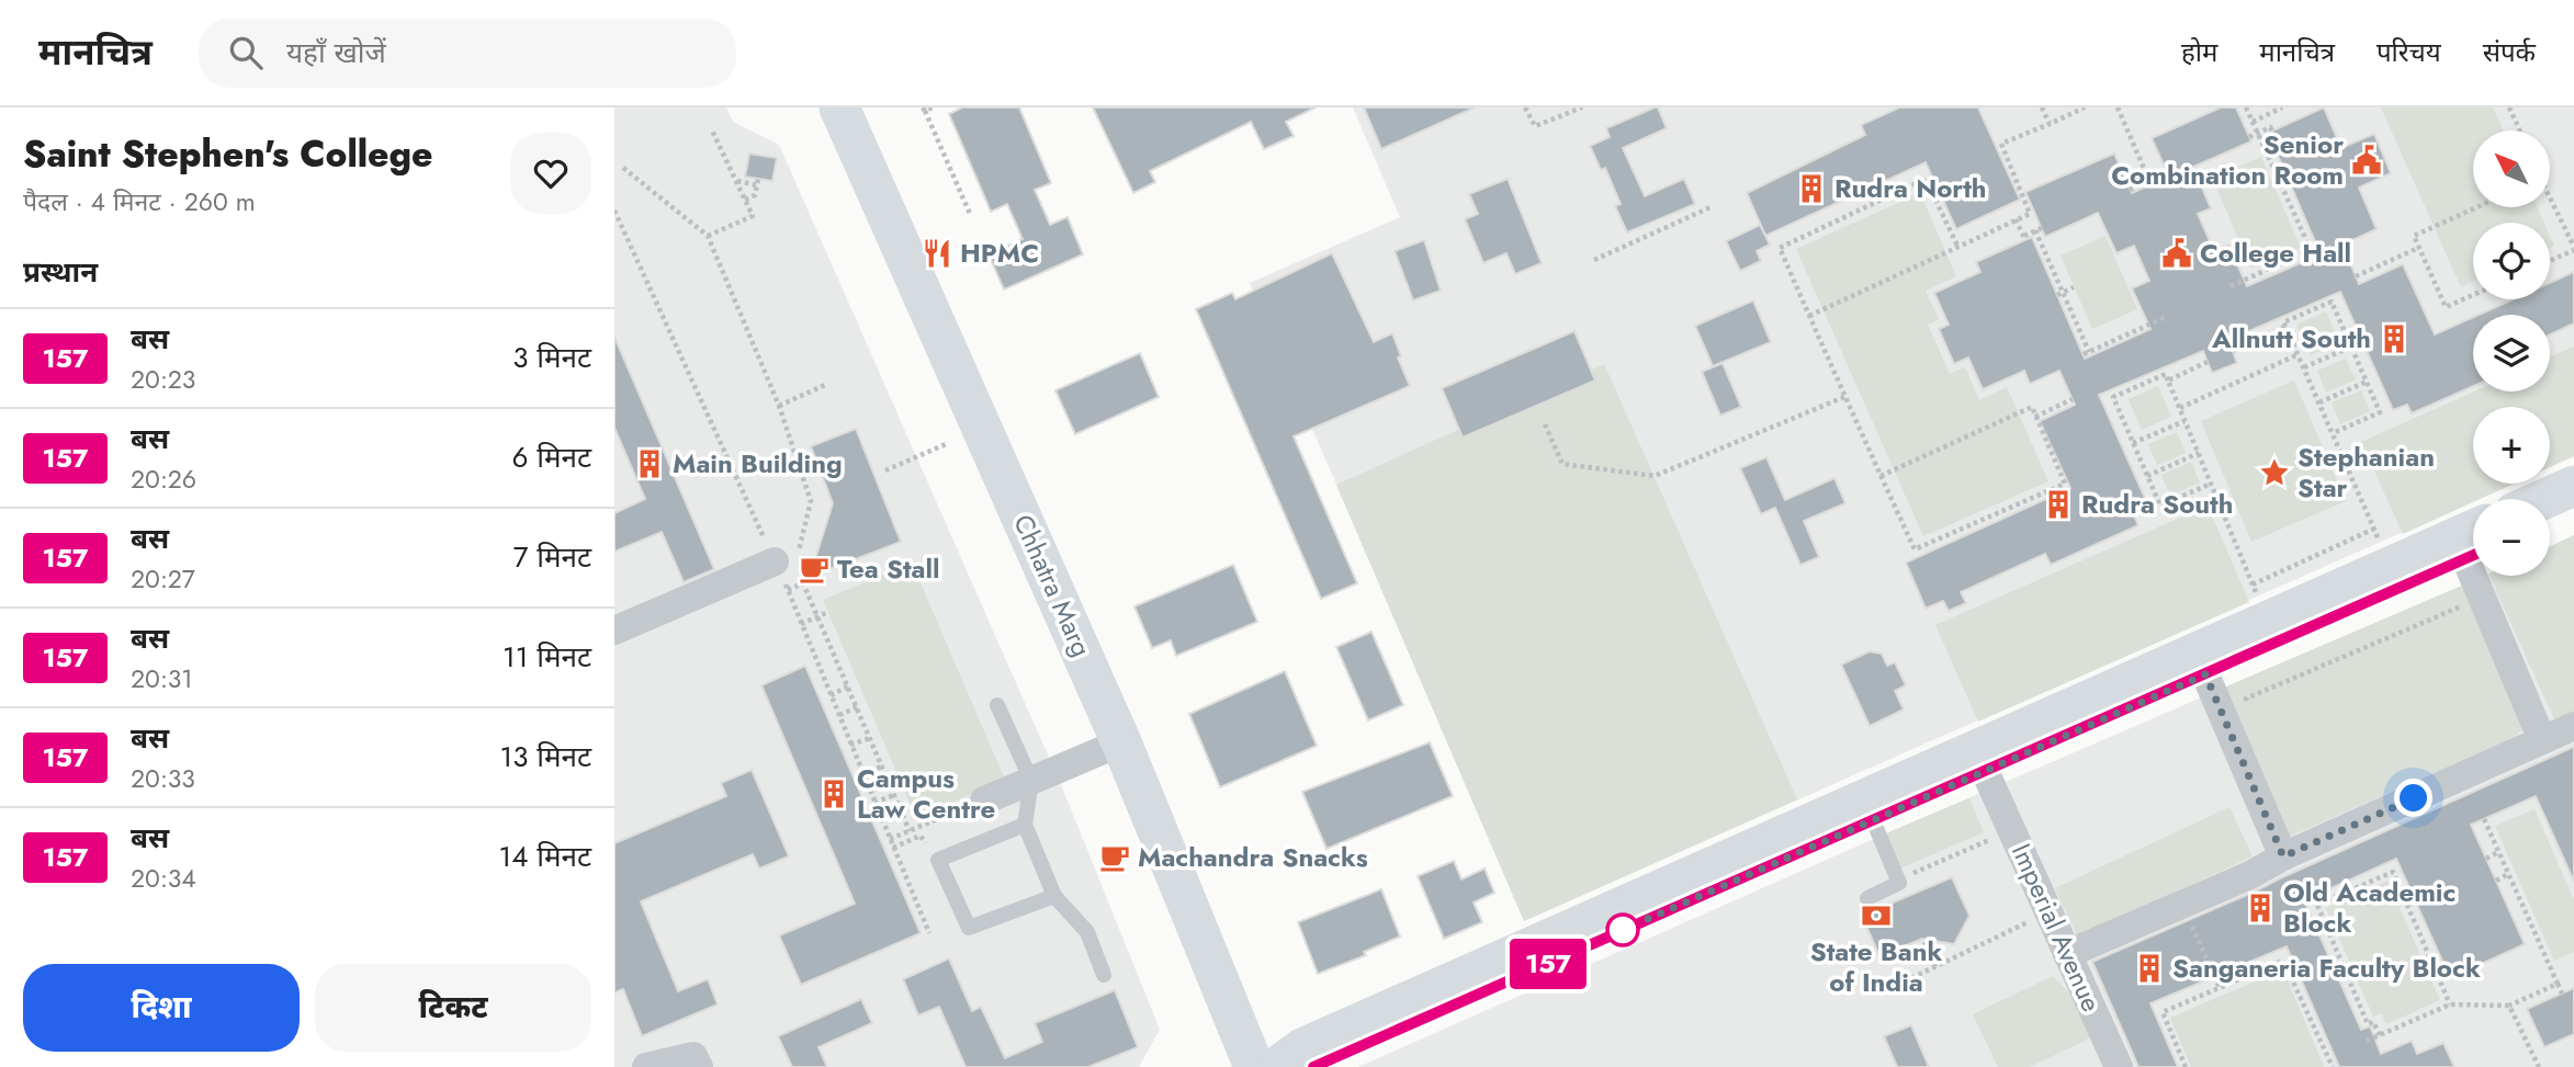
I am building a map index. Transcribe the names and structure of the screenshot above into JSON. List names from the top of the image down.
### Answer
{
  "streets": {
    "street": ["Chhatra Marg", "Imperial Avenue"]
  },
  "places": {
    "public building": ["Senior Combination Room", "College Hall"],
    "building": [
      "Rudra North",
      "Allnutt South",
      "Main Building",
      "Rudra South",
      "Campus Law Centre",
      "Old Academic Block",
      "Sanganeria Faculty Block"
    ],
    "restaurant": ["HPMC"],
    "place": ["Stephanian Star"],
    "cafe": ["Tea Stall", "Machandra Snacks"],
    "bank": ["State Bank of India"]
  },
  "lines": ["bus line 157"],
  "north": "top left",
  "page": {
    "header": "मानचित्र",
    "search": "यहाँ खोजें",
    "nav": [
      "होम",
      "मानचित्र",
      "परिचय",
      "संपर्क"
    ],
    "heading": [
      ["Saint Stephen's College", "पैदल · 4 मिनट · 260 m"],
      "प्रस्थान"
    ],
    "on_map": "157",
    "map_buttons": ["+", "−"],
    "list": [
      {
        "mark": "157",
        "name": "बस",
        "note": "20:23",
        "value": "3 मिनट"
      },
      {
        "mark": "157",
        "name": "बस",
        "note": "20:26",
        "value": "6 मिनट"
      },
      {
        "mark": "157",
        "name": "बस",
        "note": "20:27",
        "value": "7 मिनट"
      },
      {
        "mark": "157",
        "name": "बस",
        "note": "20:31",
        "value": "11 मिनट"
      },
      {
        "mark": "157",
        "name": "बस",
        "note": "20:33",
        "value": "13 मिनट"
      },
      {
        "mark": "157",
        "name": "बस",
        "note": "20:34",
        "value": "14 मिनट"
      }
    ],
    "buttons": ["दिशा", "टिकट"]
  }
}
